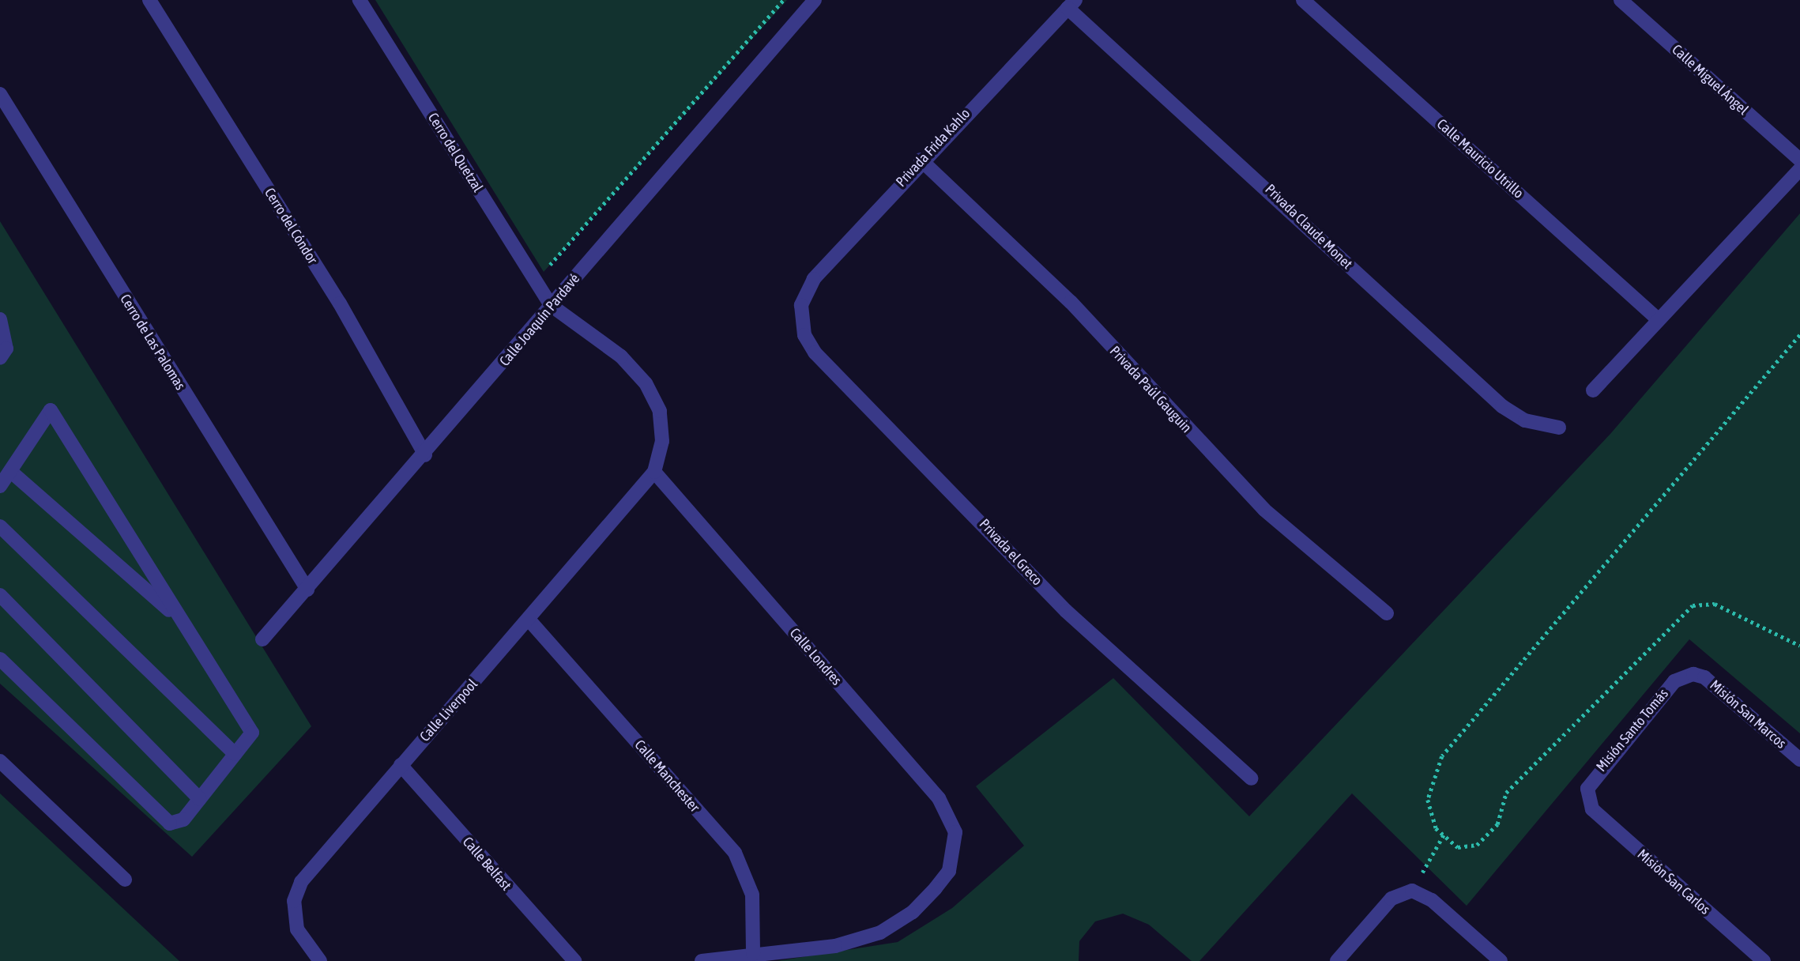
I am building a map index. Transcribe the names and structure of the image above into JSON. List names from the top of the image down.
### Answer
{
  "streets": {
    "street": [
      "Calle Miguel Ángel",
      "Privada Frida Kahlo",
      "Cerro del Quetzal",
      "Calle Mauricio Utrillo",
      "Cerro del Cóndor",
      "Privada Claude Monet",
      "Calle Joaquín Pardavé",
      "Cerro de Las Palomas",
      "Privada Paúl Gauguin",
      "Privada el Greco",
      "Calle Londres",
      "Calle Liverpool",
      "Misión San Marcos",
      "Misión Santo Tomás",
      "Calle Manchester",
      "Calle Belfast",
      "Misión San Carlos"
    ]
  },
  "crossings": [
    ["Privada Frida Kahlo", "Privada Claude Monet"],
    ["Privada Frida Kahlo", "Privada Paúl Gauguin"],
    ["Privada Frida Kahlo", "Privada el Greco"],
    ["Cerro del Quetzal", "Calle Joaquín Pardavé"],
    ["Cerro del Cóndor", "Calle Joaquín Pardavé"],
    ["Calle Joaquín Pardavé", "Cerro de Las Palomas"],
    ["Calle Londres", "Calle Liverpool"],
    ["Calle Londres", "Calle Manchester"],
    ["Calle Liverpool", "Calle Manchester"],
    ["Calle Liverpool", "Calle Belfast"],
    ["Misión San Marcos", "Misión Santo Tomás"],
    ["Misión Santo Tomás", "Misión San Carlos"]
  ]
}
